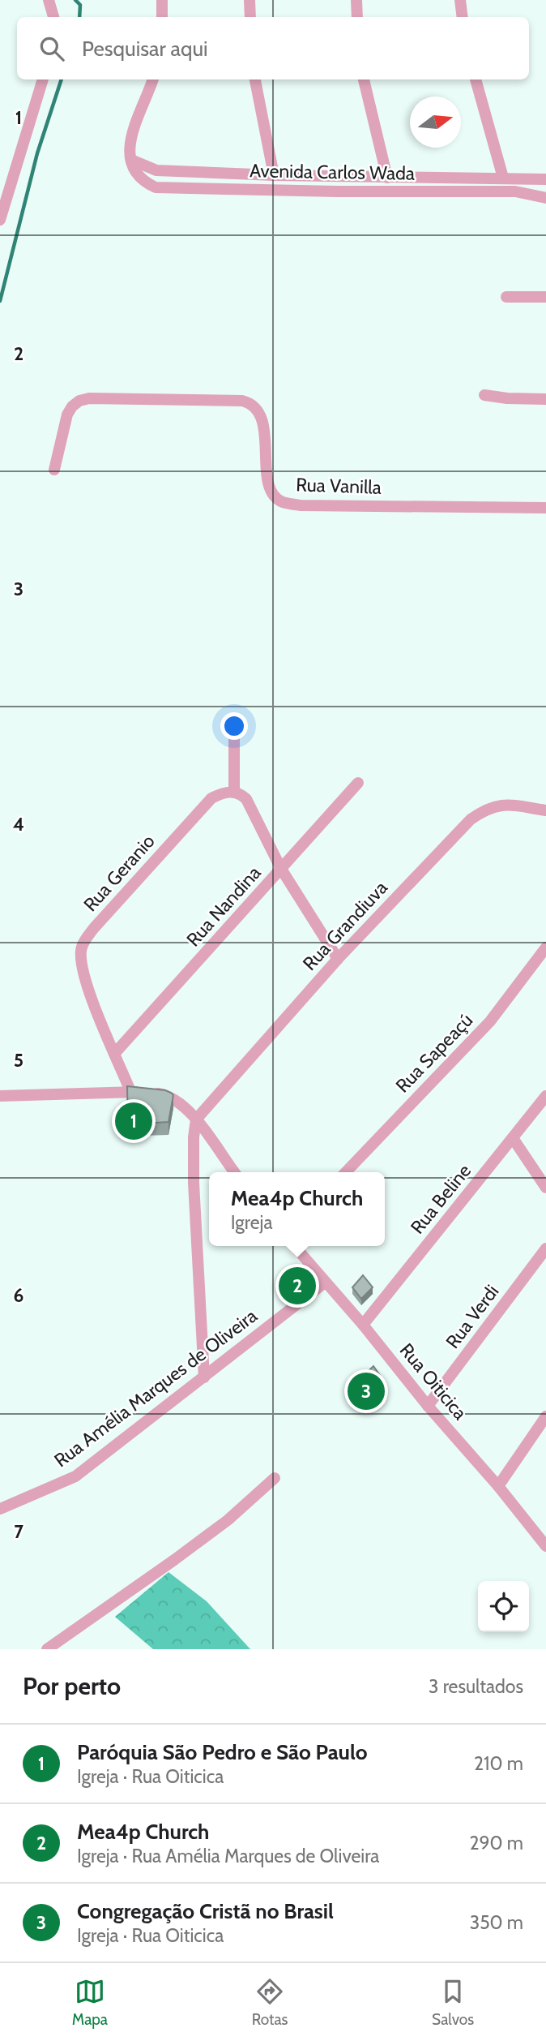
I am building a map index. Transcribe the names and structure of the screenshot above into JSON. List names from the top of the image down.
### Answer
{
  "streets": {
    "street": [
      "Avenida Carlos Wada",
      "Rua Vanilla",
      "Rua Geranio",
      "Rua Nandina",
      "Rua Grandiuva",
      "Rua Sapeaçú",
      "Rua Beline",
      "Rua Verdi",
      "Rua Oiticica",
      "Rua Amélia Marques de Oliveira"
    ]
  },
  "crossings": [
    ["Rua Geranio", "Rua Nandina"],
    ["Rua Beline", "Rua Oiticica"],
    ["Rua Verdi", "Rua Oiticica"],
    ["Rua Oiticica", "Rua Amélia Marques de Oliveira"]
  ],
  "north": "right",
  "page": {
    "search": "Pesquisar aqui",
    "pins": ["1", "2", "3"],
    "popup": ["Mea4p Church", "Igreja"],
    "heading": ["Por perto", "3 resultados"],
    "list": [
      {
        "mark": "1",
        "name": "Paróquia São Pedro e São Paulo",
        "note": "Igreja · Rua Oiticica",
        "value": "210 m"
      },
      {
        "mark": "2",
        "name": "Mea4p Church",
        "note": "Igreja · Rua Amélia Marques de Oliveira",
        "value": "290 m"
      },
      {
        "mark": "3",
        "name": "Congregação Cristã no Brasil",
        "note": "Igreja · Rua Oiticica",
        "value": "350 m"
      }
    ],
    "nav": ["Mapa", "Rotas", "Salvos"]
  },
  "grid": {
    "rows": [
      "1",
      "2",
      "3",
      "4",
      "5",
      "6",
      "7"
    ]
  }
}
